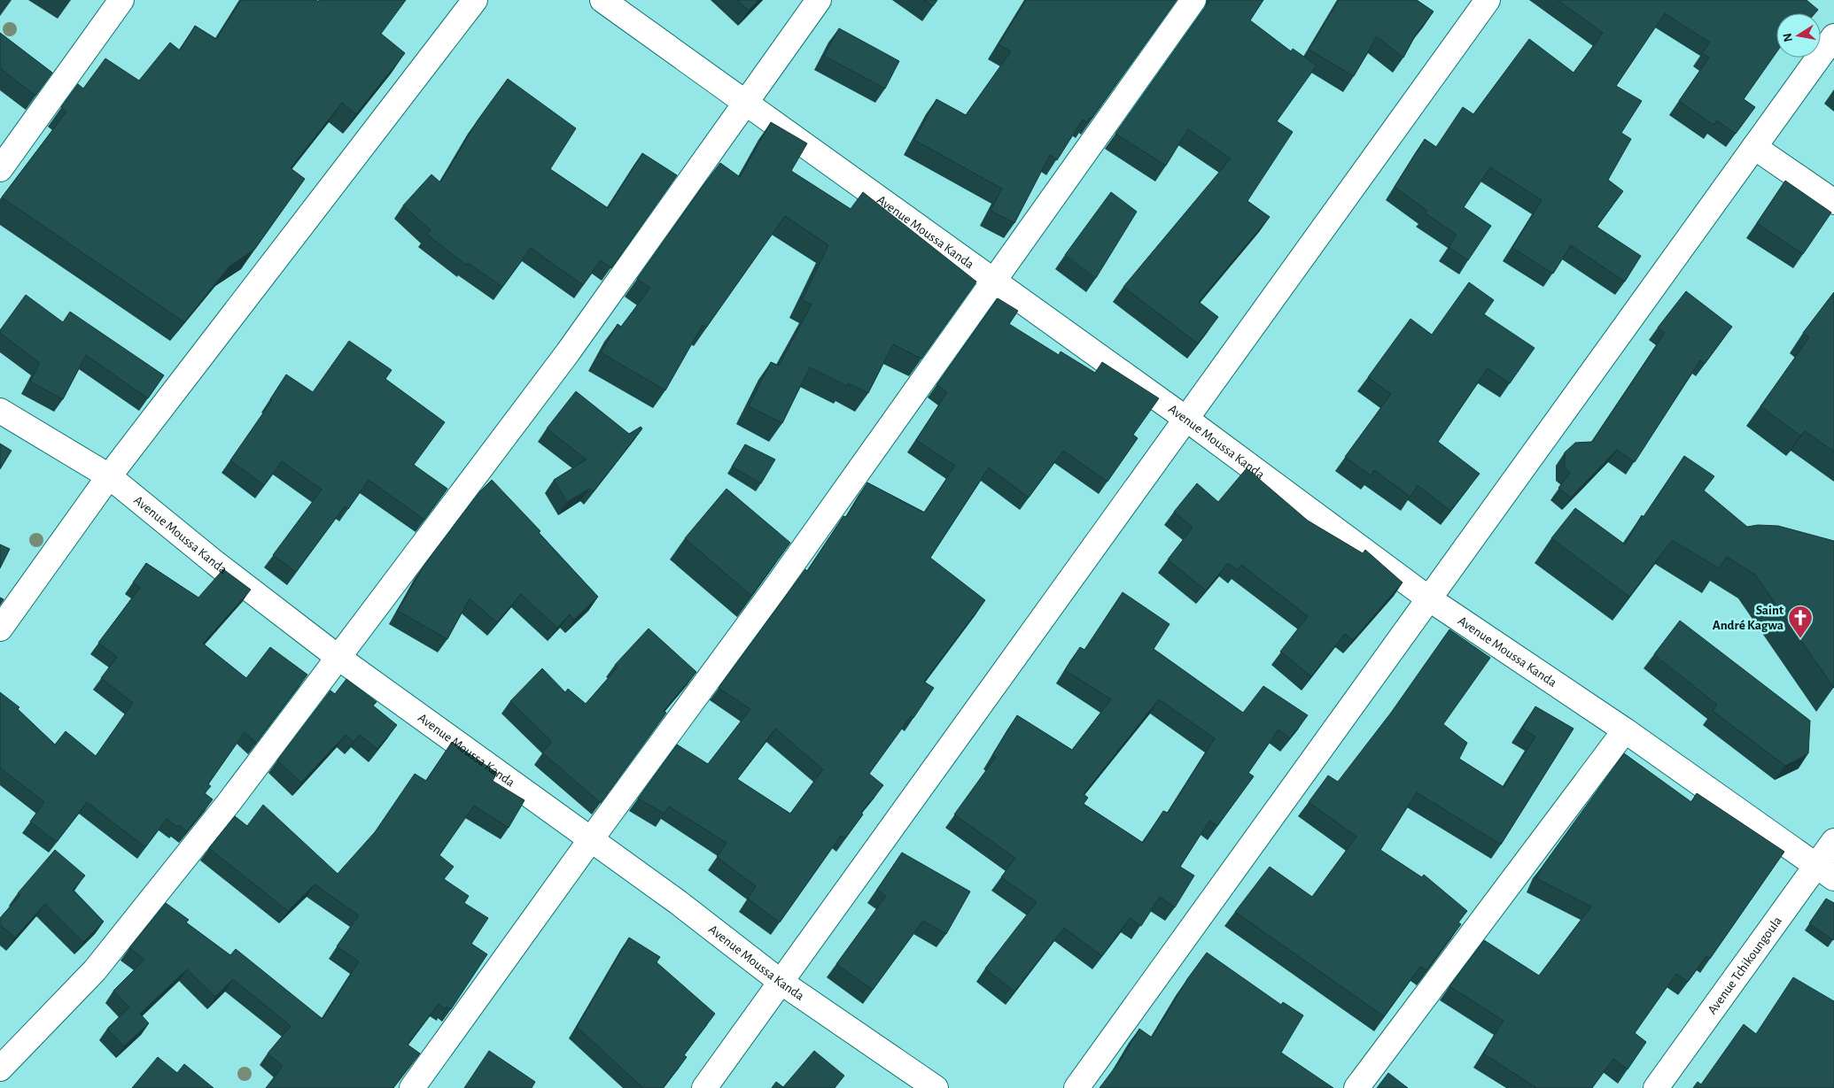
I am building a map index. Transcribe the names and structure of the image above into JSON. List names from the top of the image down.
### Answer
{
  "streets": {
    "street": ["Avenue Moussa Kanda", "Avenue Tchikoungoula"]
  },
  "crossings": [
    ["Avenue Moussa Kanda", "Avenue Tchikoungoula"]
  ],
  "places": {
    "church": ["Saint André Kagwa"]
  },
  "north": "left"
}
